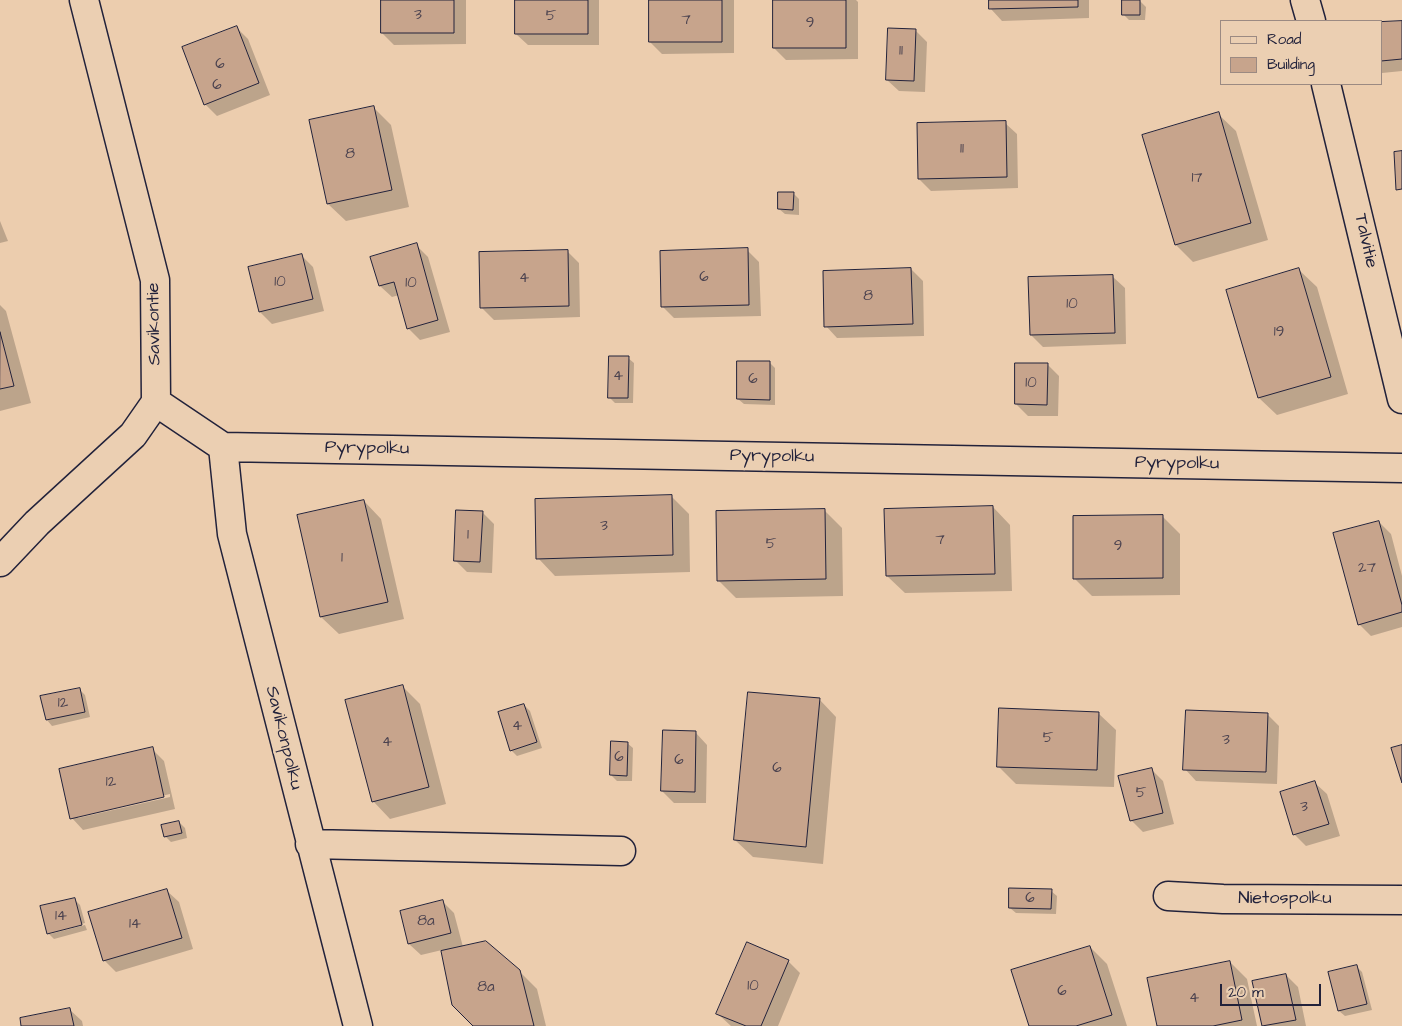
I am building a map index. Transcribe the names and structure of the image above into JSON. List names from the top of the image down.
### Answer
{
  "streets": {
    "street": [
      "Talvitie",
      "Savikontie",
      "Pyrypolku",
      "Savikonpolku",
      "Nietospolku"
    ]
  },
  "crossings": [
    ["Pyrypolku", "Savikonpolku"]
  ],
  "house_numbers": [
    "3",
    "5",
    "7",
    "9",
    "11",
    "6",
    "6",
    "11",
    "8",
    "17",
    "6",
    "4",
    "10",
    "10",
    "8",
    "10",
    "19",
    "4",
    "6",
    "10",
    "3",
    "1",
    "7",
    "5",
    "9",
    "1",
    "27",
    "12",
    "4",
    "5",
    "3",
    "4",
    "6",
    "6",
    "6",
    "12",
    "5",
    "3",
    "6",
    "14",
    "8a",
    "14",
    "10",
    "8a",
    "6",
    "4"
  ],
  "legend": ["Road", "Building"],
  "scale_bar": "20 m"
}
